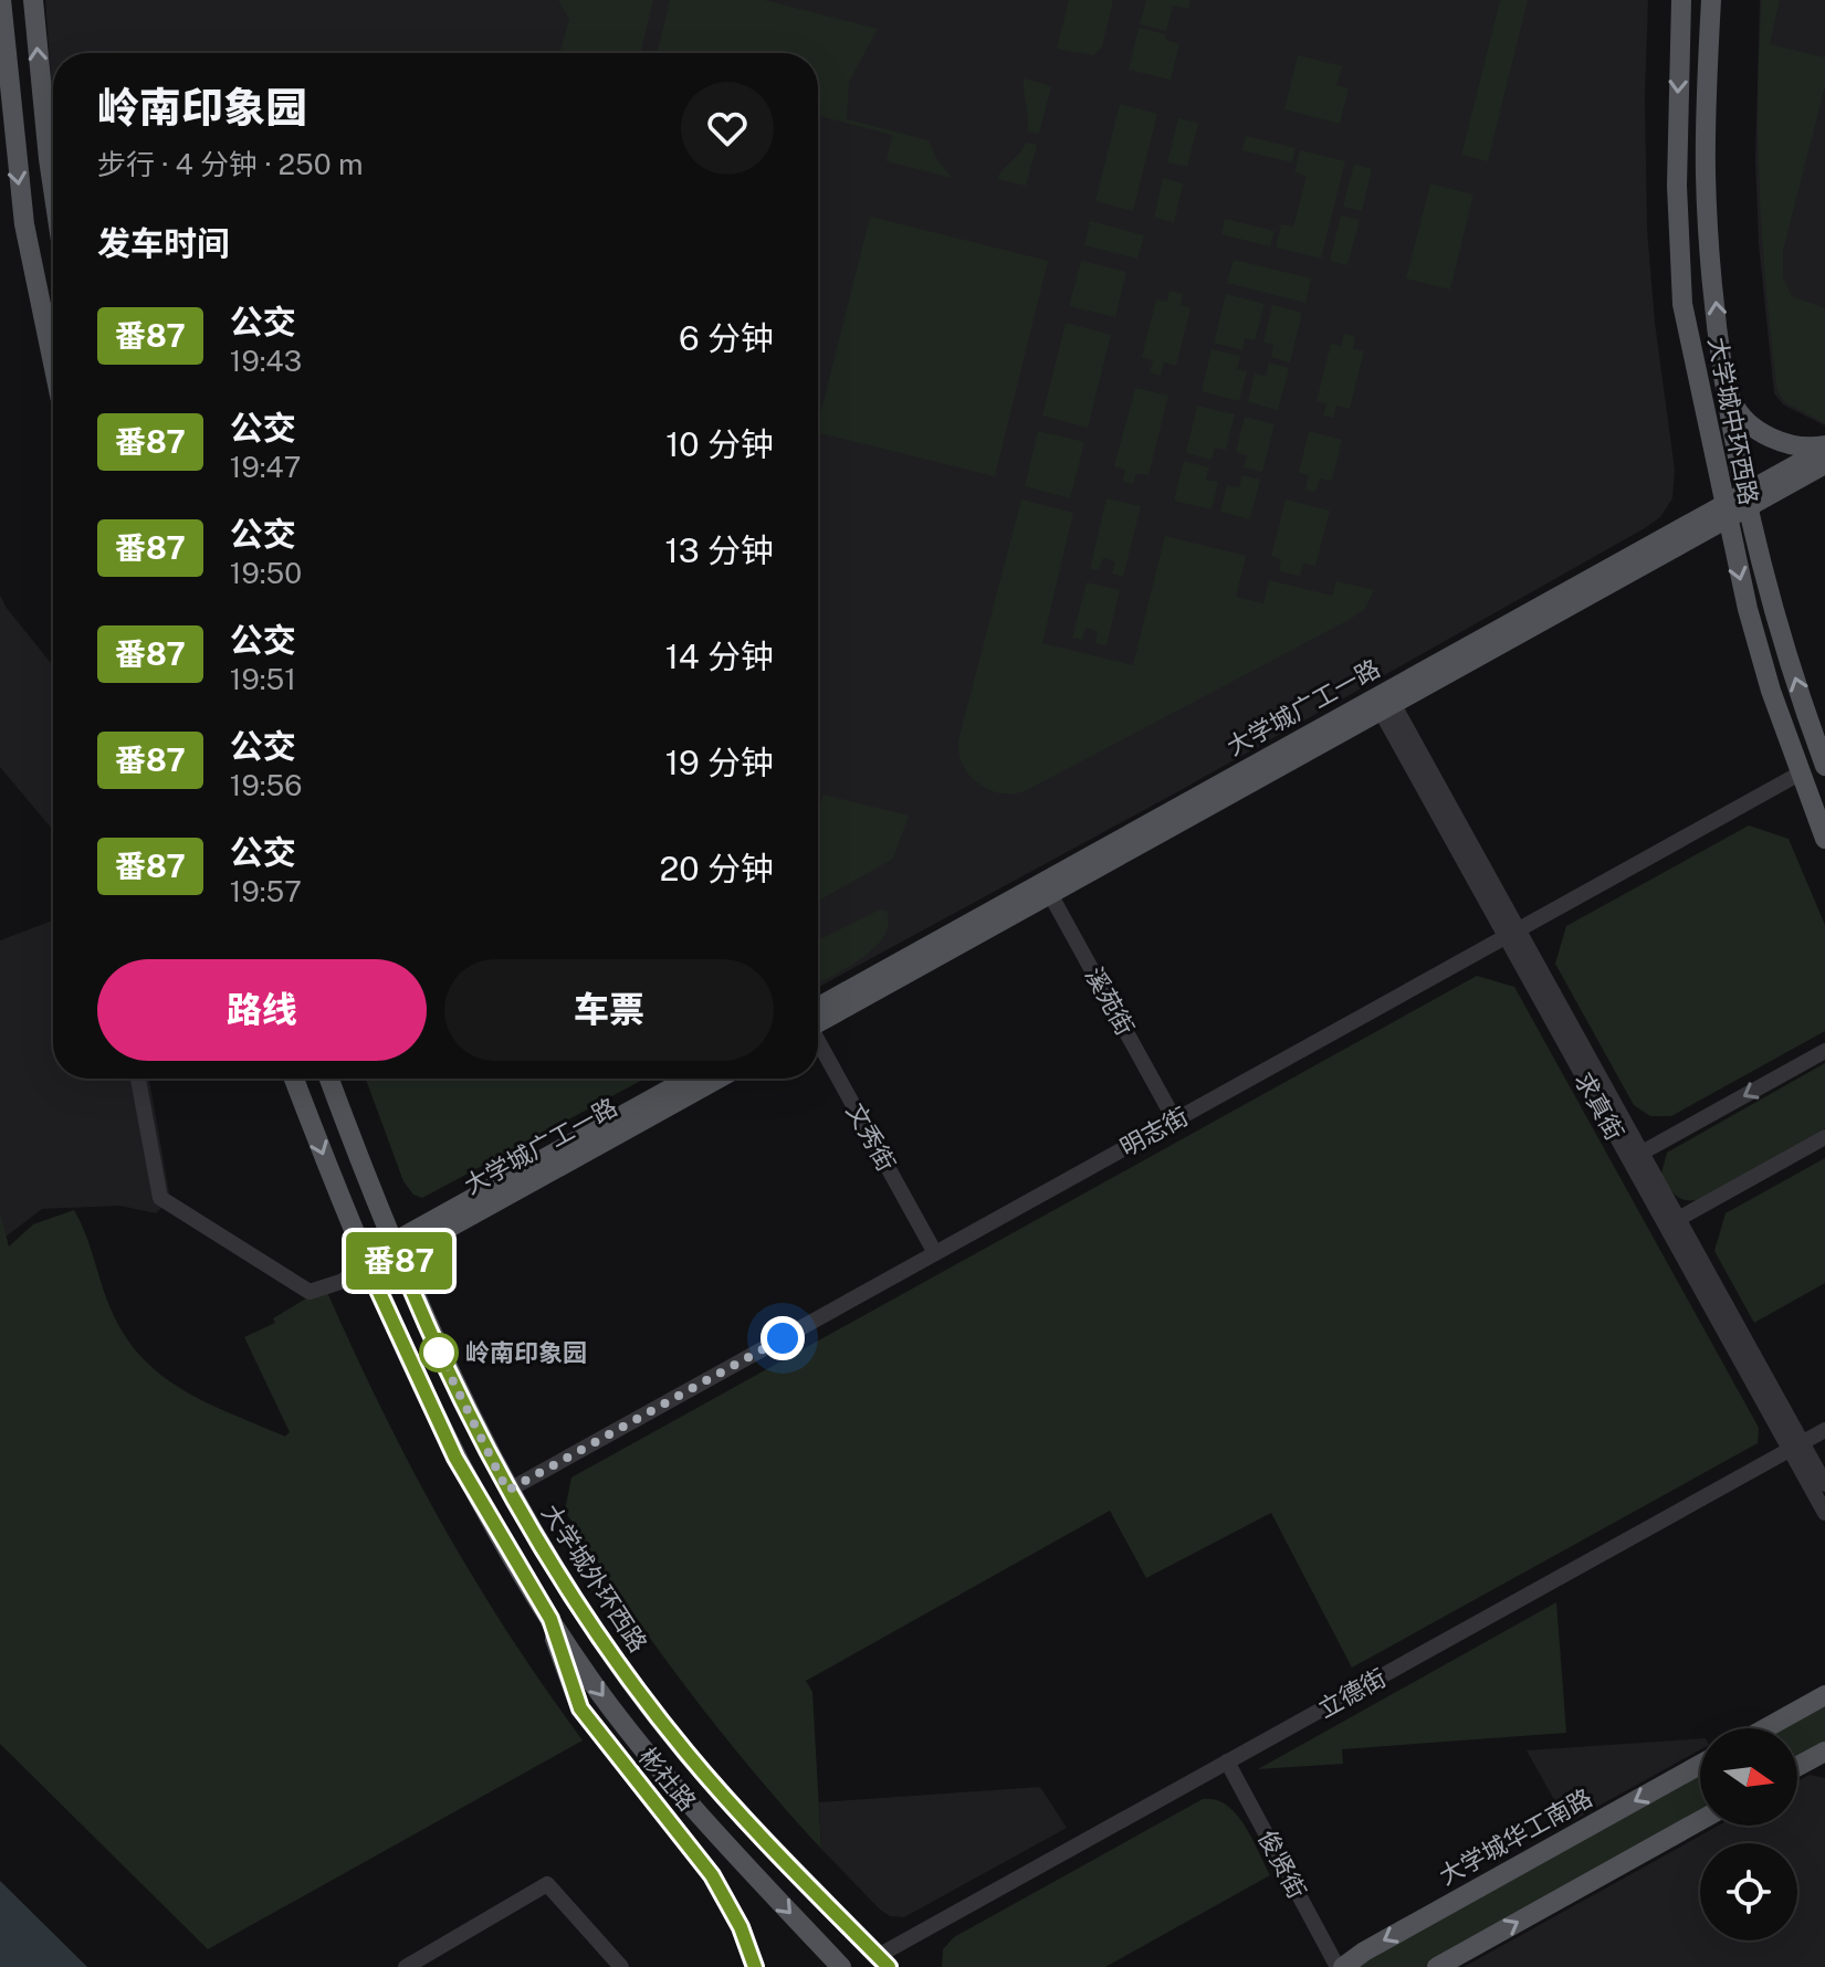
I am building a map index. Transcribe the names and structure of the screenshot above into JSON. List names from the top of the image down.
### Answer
{
  "streets": {
    "main road": [
      "大学城中环西路",
      "大学城广工一路",
      "大学城外环西路",
      "彬社路",
      "大学城华工南路"
    ],
    "street": [
      "溪苑街",
      "求真街",
      "明志街",
      "文秀街",
      "立德街",
      "俊贤街"
    ]
  },
  "crossings": [
    ["大学城中环西路", "大学城广工一路"],
    ["大学城中环西路", "明志街"],
    ["大学城广工一路", "溪苑街"],
    ["大学城广工一路", "求真街"],
    ["大学城广工一路", "大学城外环西路"],
    ["溪苑街", "明志街"],
    ["求真街", "明志街"],
    ["求真街", "立德街"],
    ["明志街", "文秀街"],
    ["明志街", "大学城外环西路"],
    ["大学城外环西路", "立德街"],
    ["立德街", "俊贤街"],
    ["大学城华工南路", "俊贤街"]
  ],
  "places": ["岭南印象园"],
  "lines": ["bus line 番87"],
  "north": "right",
  "page": {
    "on_map": "番87",
    "heading": [
      ["岭南印象园", "步行 · 4 分钟 · 250 m"],
      "发车时间"
    ],
    "list": [
      {
        "mark": "番87",
        "name": "公交",
        "note": "19:43",
        "value": "6 分钟"
      },
      {
        "mark": "番87",
        "name": "公交",
        "note": "19:47",
        "value": "10 分钟"
      },
      {
        "mark": "番87",
        "name": "公交",
        "note": "19:50",
        "value": "13 分钟"
      },
      {
        "mark": "番87",
        "name": "公交",
        "note": "19:51",
        "value": "14 分钟"
      },
      {
        "mark": "番87",
        "name": "公交",
        "note": "19:56",
        "value": "19 分钟"
      },
      {
        "mark": "番87",
        "name": "公交",
        "note": "19:57",
        "value": "20 分钟"
      }
    ],
    "buttons": ["路线", "车票"]
  }
}
